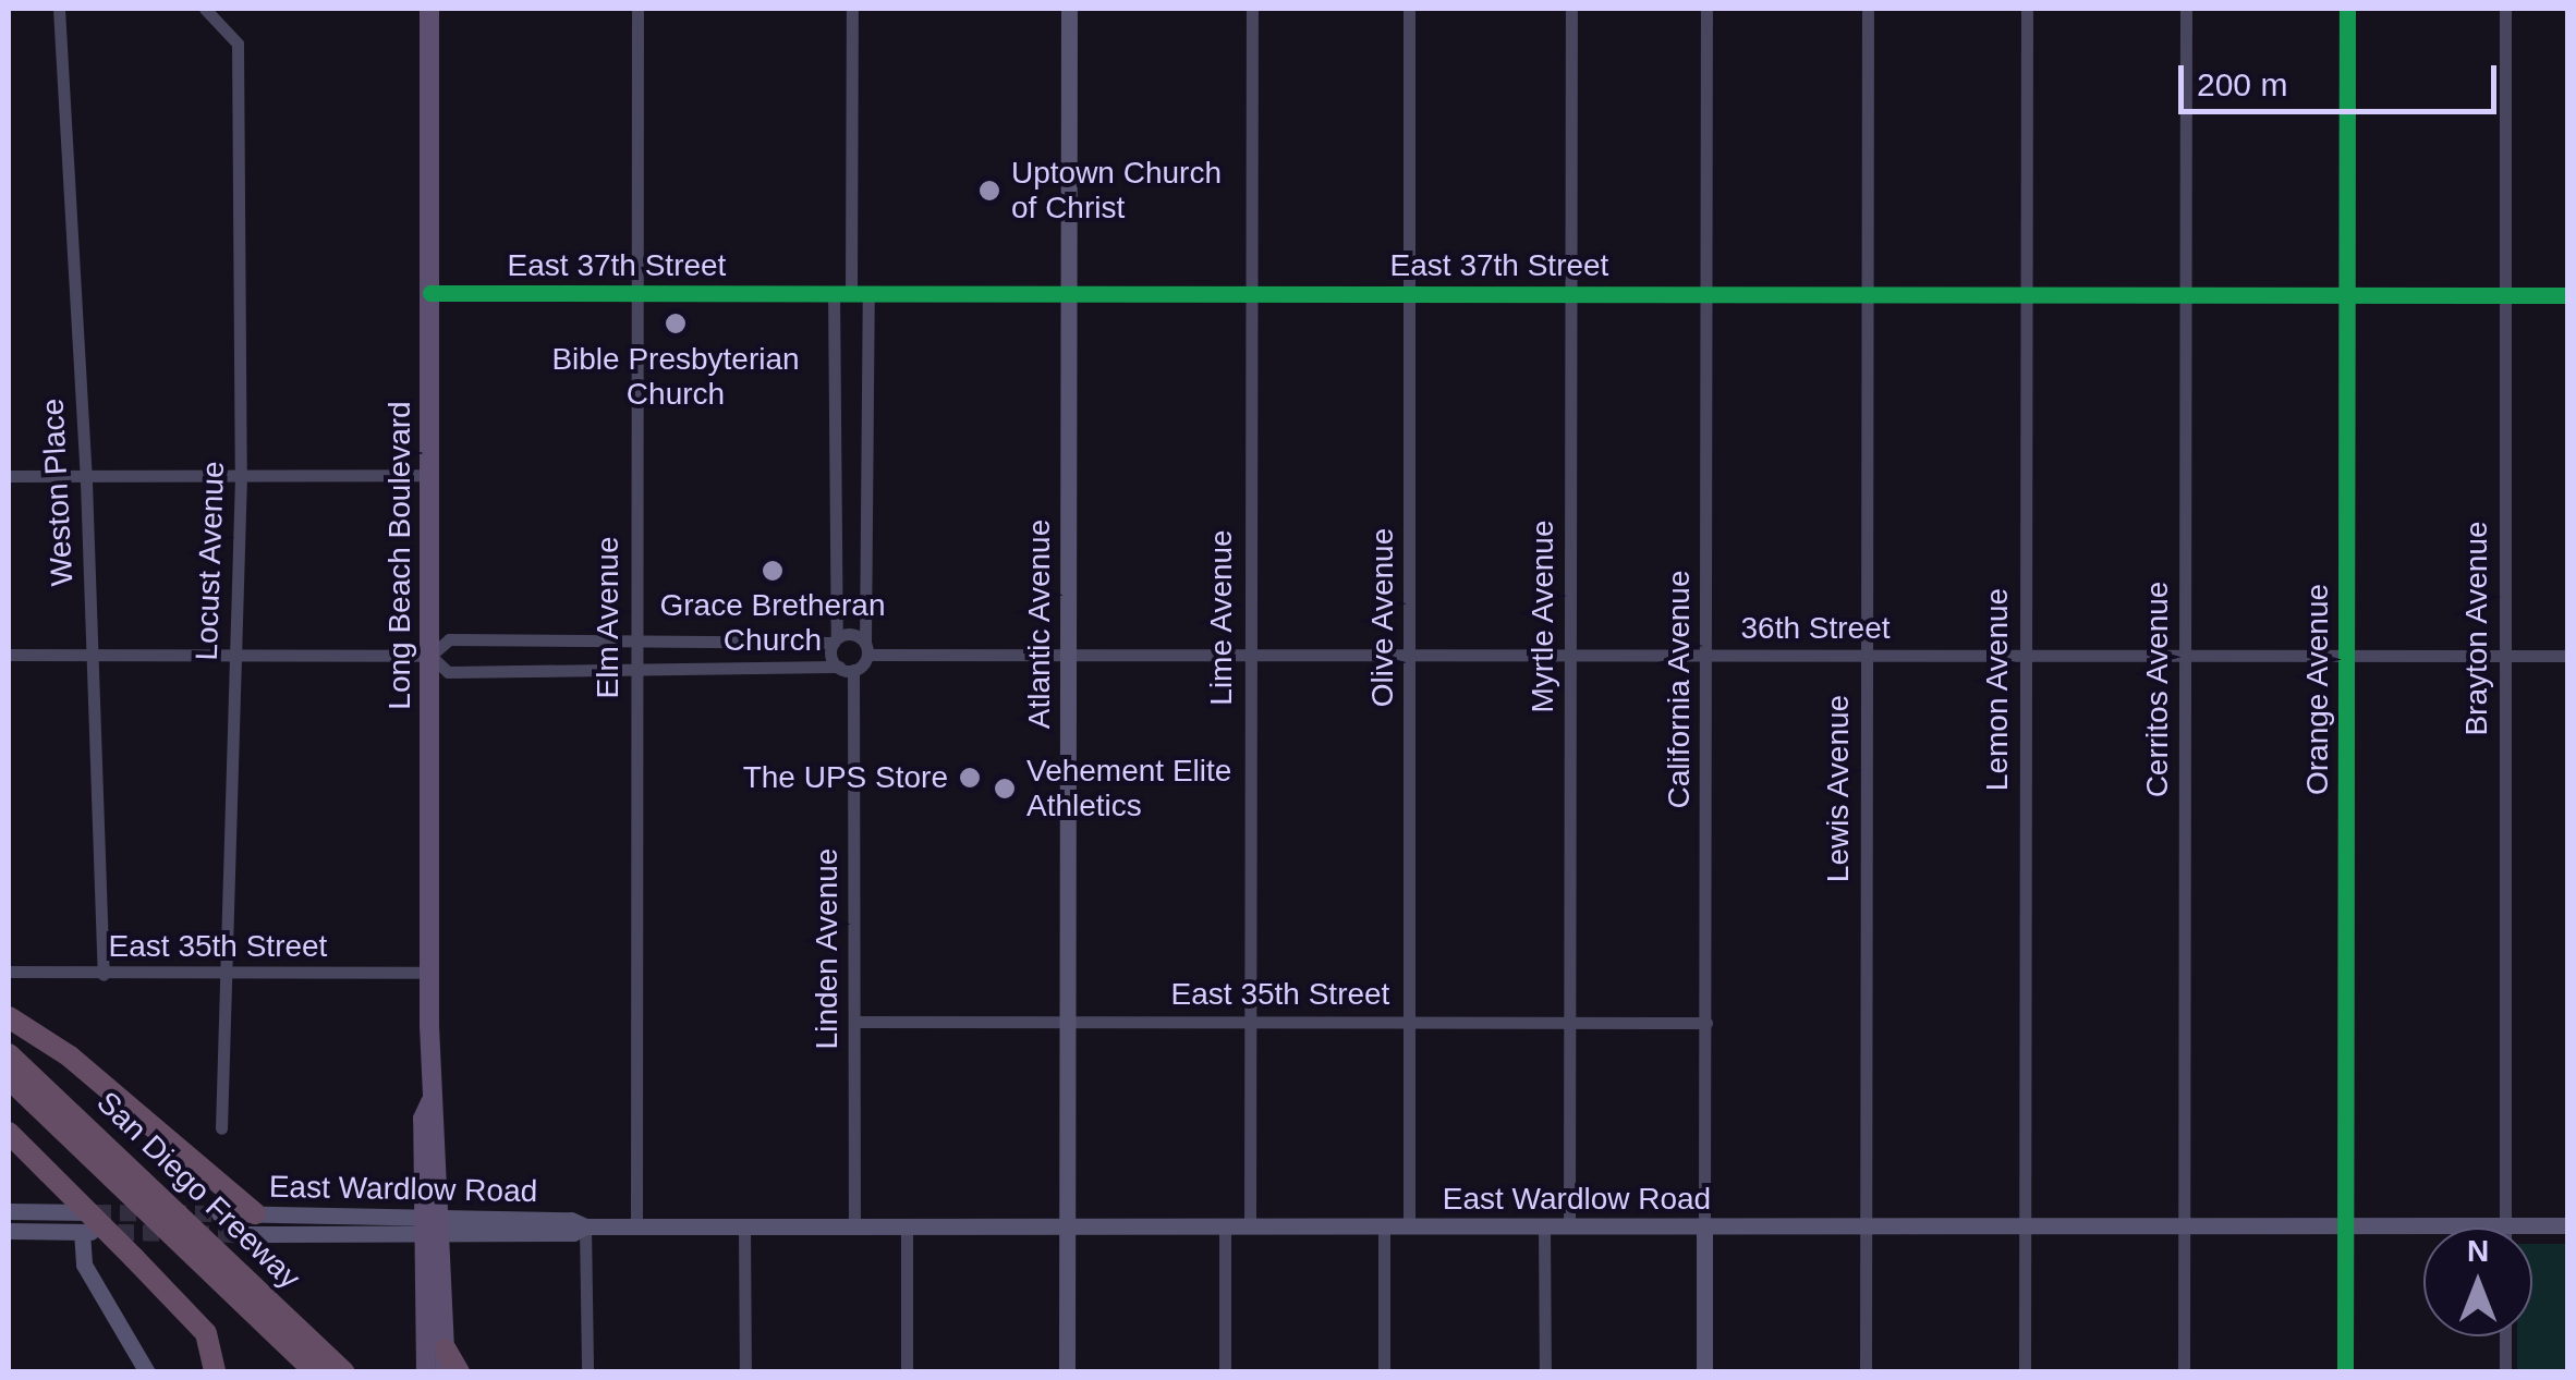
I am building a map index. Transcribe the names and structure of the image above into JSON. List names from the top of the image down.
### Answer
{
  "streets": {
    "highway": ["San Diego Freeway"],
    "main road": [
      "Long Beach Boulevard",
      "Atlantic Avenue",
      "California Avenue",
      "Orange Avenue",
      "East Wardlow Road"
    ],
    "street": [
      "East 37th Street",
      "Weston Place",
      "Locust Avenue",
      "Myrtle Avenue",
      "Elm Avenue",
      "Lime Avenue",
      "Olive Avenue",
      "36th Street",
      "Brayton Avenue",
      "Lemon Avenue",
      "Cerritos Avenue",
      "Lewis Avenue",
      "East 35th Street",
      "Linden Avenue"
    ]
  },
  "crossings": [
    ["East 37th Street", "Long Beach Boulevard"],
    ["East 37th Street", "Myrtle Avenue"],
    ["East 37th Street", "Elm Avenue"],
    ["East 37th Street", "Lime Avenue"],
    ["East 37th Street", "Olive Avenue"],
    ["East 37th Street", "Atlantic Avenue"],
    ["East 37th Street", "Brayton Avenue"],
    ["East 37th Street", "California Avenue"],
    ["East 37th Street", "Lemon Avenue"],
    ["East 37th Street", "Cerritos Avenue"],
    ["East 37th Street", "Orange Avenue"],
    ["East 37th Street", "Lewis Avenue"],
    ["Weston Place", "East 35th Street"],
    ["Long Beach Boulevard", "36th Street"],
    ["Long Beach Boulevard", "East 35th Street"],
    ["Long Beach Boulevard", "East Wardlow Road"],
    ["Locust Avenue", "East 35th Street"],
    ["Myrtle Avenue", "36th Street"],
    ["Myrtle Avenue", "East 35th Street"],
    ["Myrtle Avenue", "East Wardlow Road"],
    ["Elm Avenue", "36th Street"],
    ["Elm Avenue", "East Wardlow Road"],
    ["Lime Avenue", "36th Street"],
    ["Lime Avenue", "East 35th Street"],
    ["Lime Avenue", "East Wardlow Road"],
    ["Olive Avenue", "36th Street"],
    ["Olive Avenue", "East 35th Street"],
    ["Olive Avenue", "East Wardlow Road"],
    ["Atlantic Avenue", "36th Street"],
    ["Atlantic Avenue", "East 35th Street"],
    ["Atlantic Avenue", "East Wardlow Road"],
    ["36th Street", "Brayton Avenue"],
    ["36th Street", "California Avenue"],
    ["36th Street", "Lemon Avenue"],
    ["36th Street", "Cerritos Avenue"],
    ["36th Street", "Orange Avenue"],
    ["36th Street", "Lewis Avenue"],
    ["36th Street", "Linden Avenue"],
    ["Brayton Avenue", "East Wardlow Road"],
    ["California Avenue", "East 35th Street"],
    ["California Avenue", "East Wardlow Road"],
    ["Lemon Avenue", "East Wardlow Road"],
    ["Cerritos Avenue", "East Wardlow Road"],
    ["Orange Avenue", "East Wardlow Road"],
    ["Lewis Avenue", "East Wardlow Road"],
    ["East 35th Street", "Linden Avenue"],
    ["Linden Avenue", "East Wardlow Road"]
  ],
  "places": [
    "Uptown Church of Christ",
    "Bible Presbyterian Church",
    "Grace Bretheran Church",
    "The UPS Store",
    "Vehement Elite Athletics"
  ],
  "scale_bar": "200 m",
  "north": "top"
}
